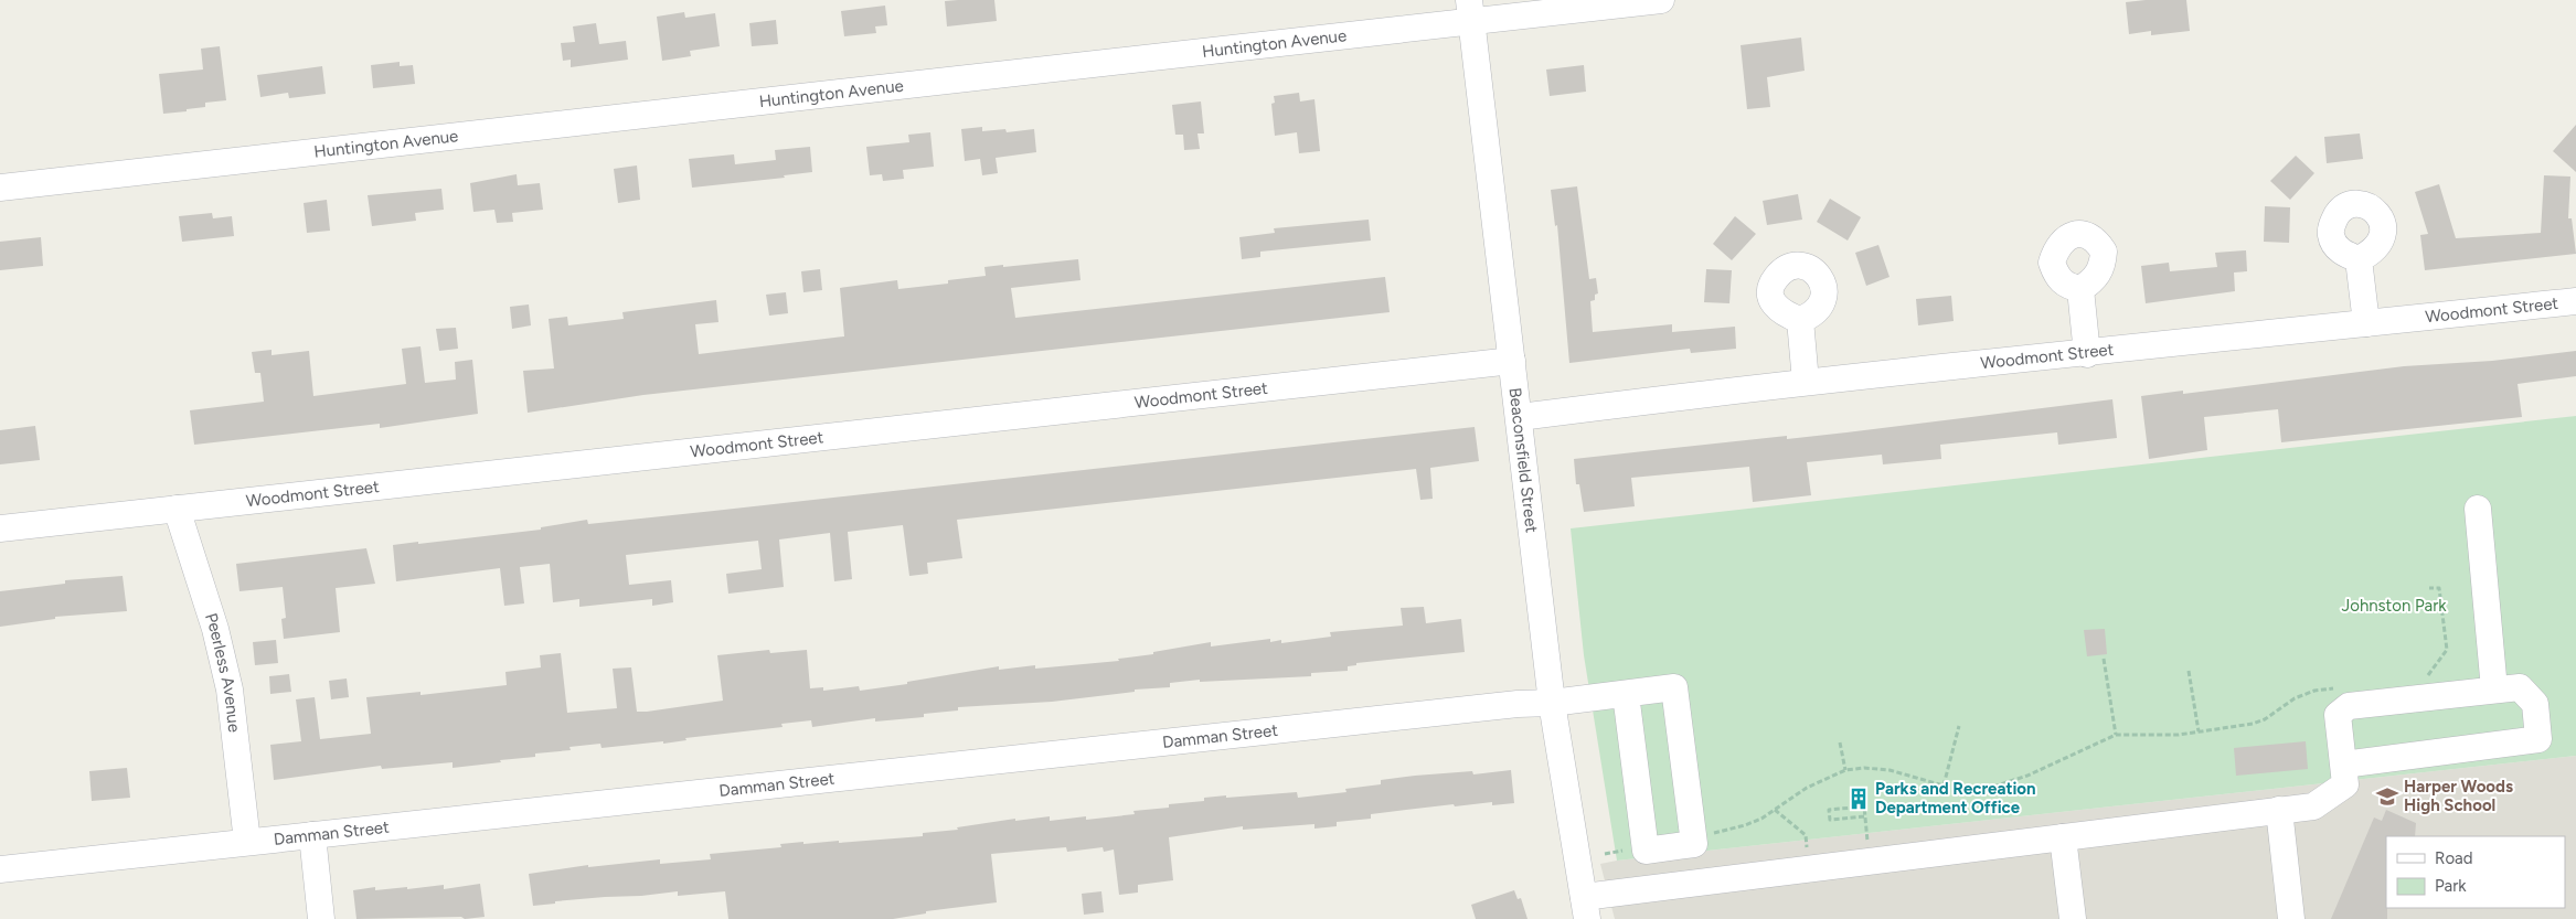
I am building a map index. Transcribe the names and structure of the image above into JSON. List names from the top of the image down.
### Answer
{
  "streets": {
    "street": [
      "Huntington Avenue",
      "Woodmont Street",
      "Beaconsfield Street",
      "Peerless Avenue",
      "Damman Street"
    ]
  },
  "crossings": [
    ["Huntington Avenue", "Beaconsfield Street"],
    ["Woodmont Street", "Beaconsfield Street"],
    ["Woodmont Street", "Peerless Avenue"],
    ["Beaconsfield Street", "Damman Street"],
    ["Peerless Avenue", "Damman Street"]
  ],
  "parks": ["Johnston Park"],
  "places": {
    "school or university": ["Harper Woods High School"],
    "building": ["Parks and Recreation Department Office"]
  },
  "legend": ["Road", "Park"]
}
